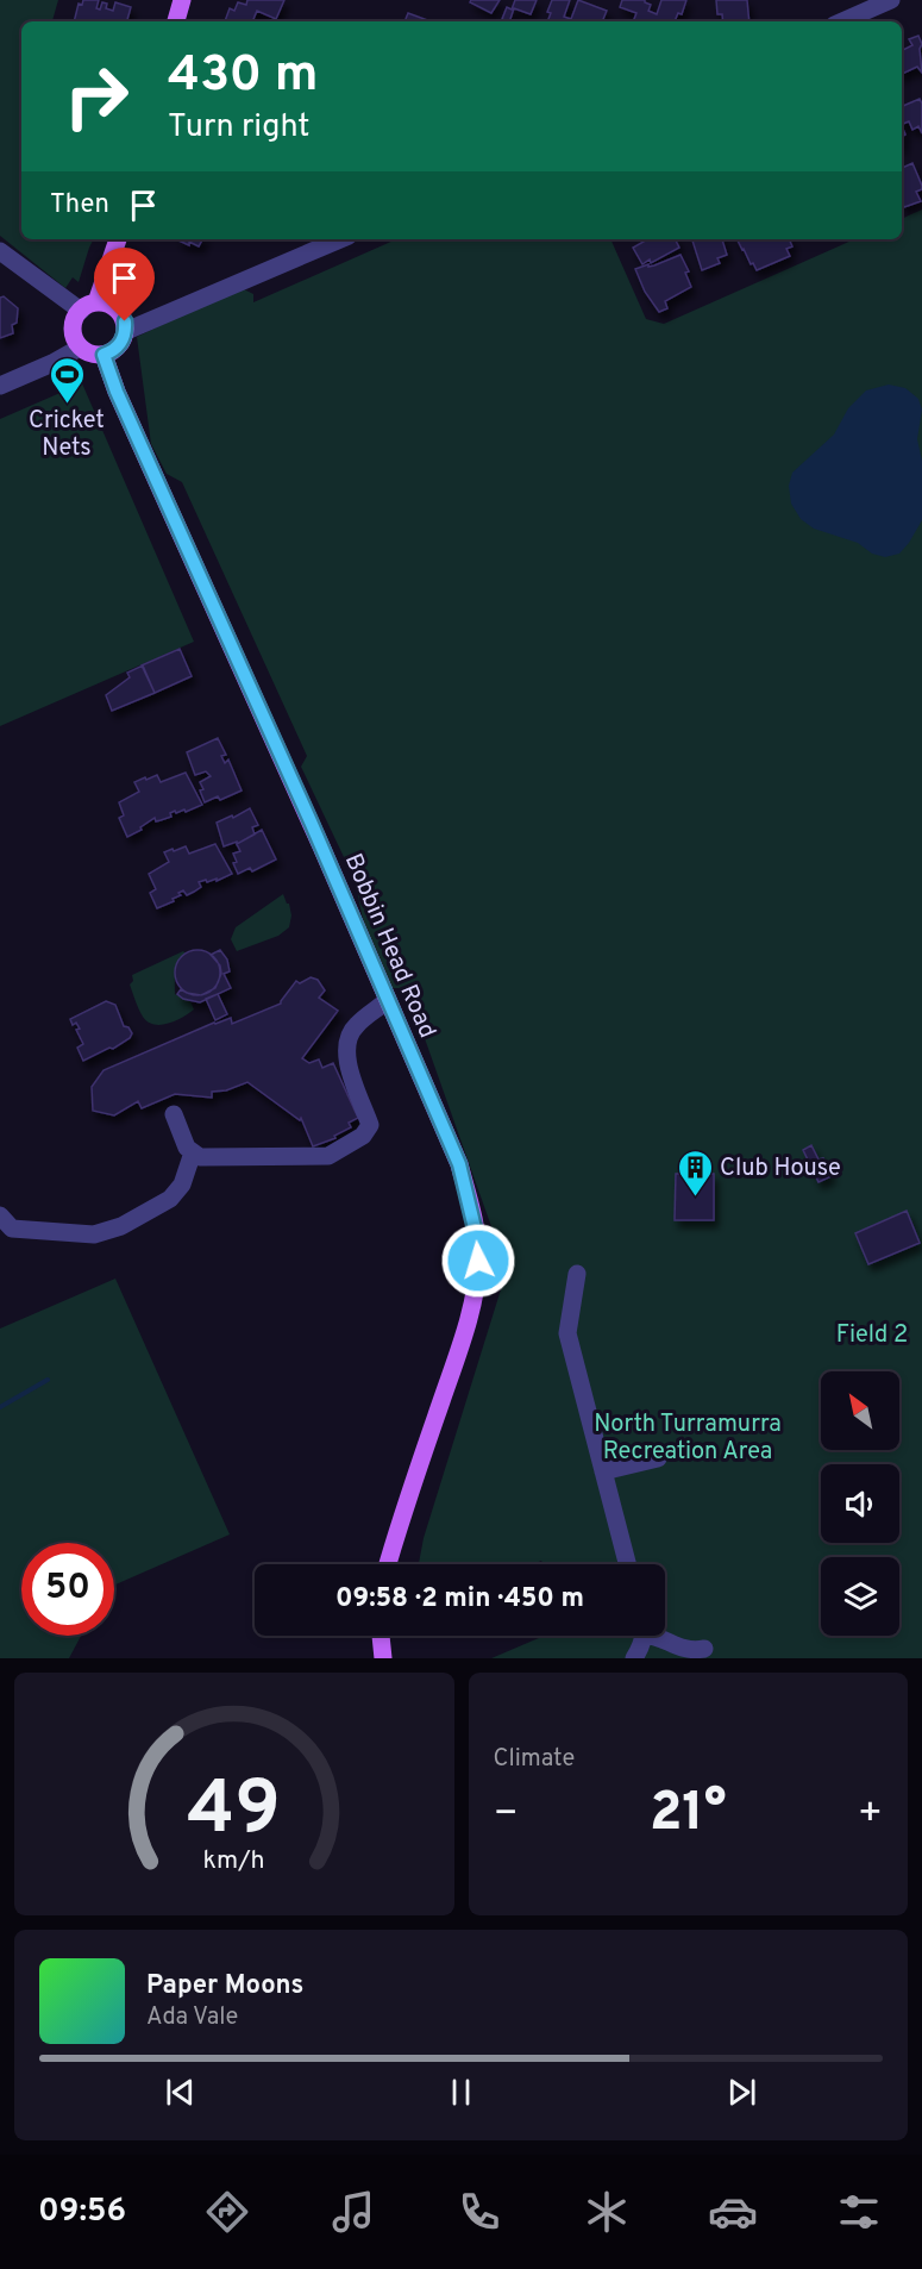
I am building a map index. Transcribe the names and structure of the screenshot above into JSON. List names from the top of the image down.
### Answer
{
  "streets": {
    "main road": ["Bobbin Head Road"]
  },
  "parks": ["Field 2", "North Turramurra Recreation Area"],
  "places": {
    "sports": ["Cricket Nets"],
    "building": ["Club House"]
  },
  "north": "top left",
  "page": {
    "turn": ["430 m", "Turn right"],
    "then": "Then",
    "limit": "50",
    "trip": "09:58 · 2 min · 450 m",
    "tile": "Climate",
    "heat": ["−", "21°", "+"],
    "song": ["Paper Moons", "Ada Vale"],
    "tabs": "09:56",
    "gauge": ["49", "km/h"]
  }
}
